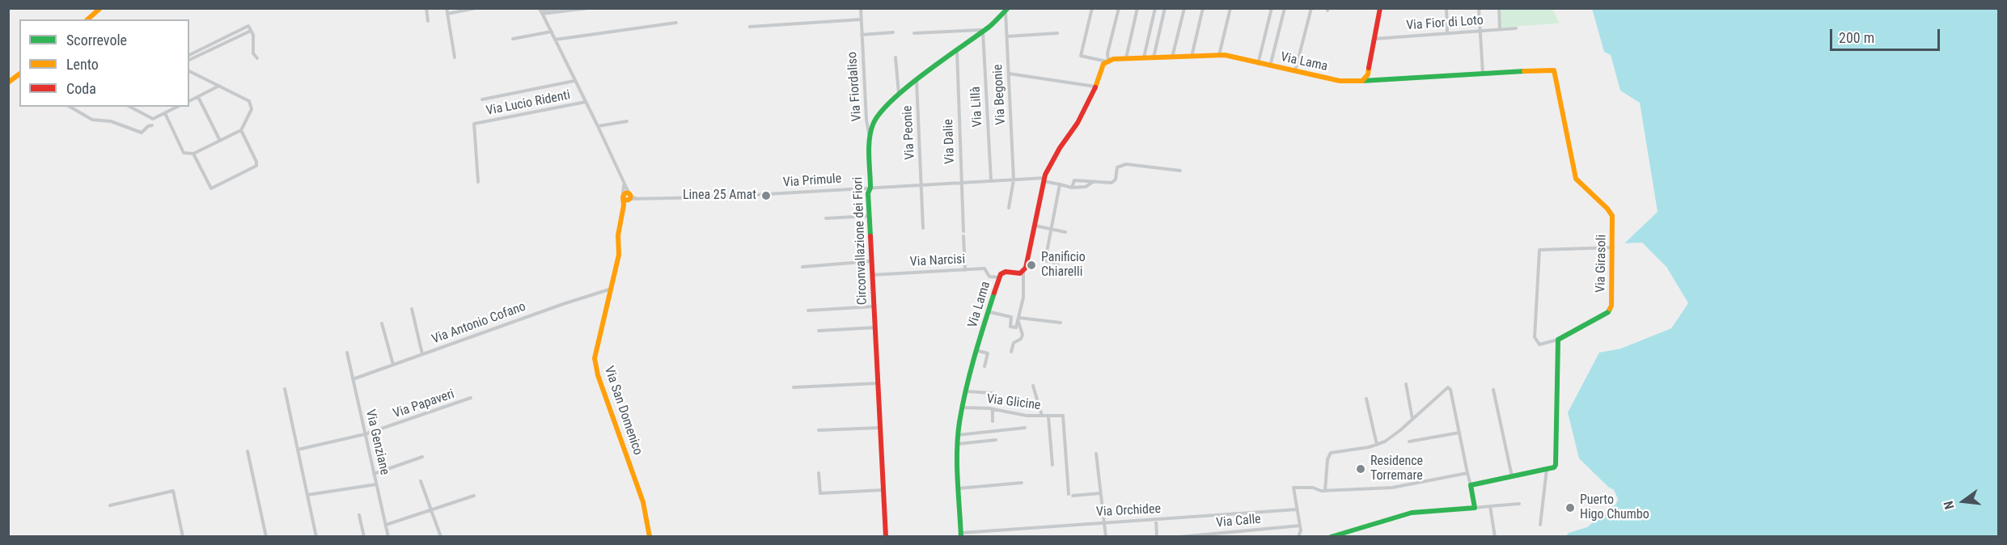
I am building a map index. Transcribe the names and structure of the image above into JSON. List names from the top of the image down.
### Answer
{
  "streets": {
    "street": [
      "Via Fior di Loto",
      "Via Lama",
      "Via Fiordaliso",
      "Via Begonie",
      "Via Lucio Ridenti",
      "Via Lillà",
      "Via Peonie",
      "Via Dalie",
      "Via Primule",
      "Circonvallazione dei Fiori",
      "Via Narcisi",
      "Via Girasoli",
      "Via Antonio Cofano",
      "Via Glicine",
      "Via Papaveri",
      "Via San Domenico",
      "Via Genziane",
      "Via Orchidee",
      "Via Calle"
    ]
  },
  "crossings": [
    ["Via Lama", "Via Narcisi"],
    ["Via Lama", "Via Girasoli"],
    ["Via Lama", "Via Glicine"],
    ["Via Lama", "Via Orchidee"],
    ["Via Fiordaliso", "Circonvallazione dei Fiori"],
    ["Via Begonie", "Via Primule"],
    ["Via Begonie", "Circonvallazione dei Fiori"],
    ["Via Lillà", "Via Primule"],
    ["Via Lillà", "Circonvallazione dei Fiori"],
    ["Via Peonie", "Via Primule"],
    ["Via Peonie", "Circonvallazione dei Fiori"],
    ["Via Dalie", "Via Primule"],
    ["Via Dalie", "Circonvallazione dei Fiori"],
    ["Via Primule", "Circonvallazione dei Fiori"],
    ["Via Primule", "Via San Domenico"],
    ["Circonvallazione dei Fiori", "Via Narcisi"],
    ["Via Antonio Cofano", "Via San Domenico"],
    ["Via Antonio Cofano", "Via Genziane"],
    ["Via Papaveri", "Via Genziane"]
  ],
  "places": [
    "Linea 25 Amat",
    "Panificio Chiarelli",
    "Residence Torremare",
    "Puerto Higo Chumbo"
  ],
  "legend": ["Scorrevole", "Lento", "Coda"],
  "scale_bar": "200 m",
  "north": "left"
}
